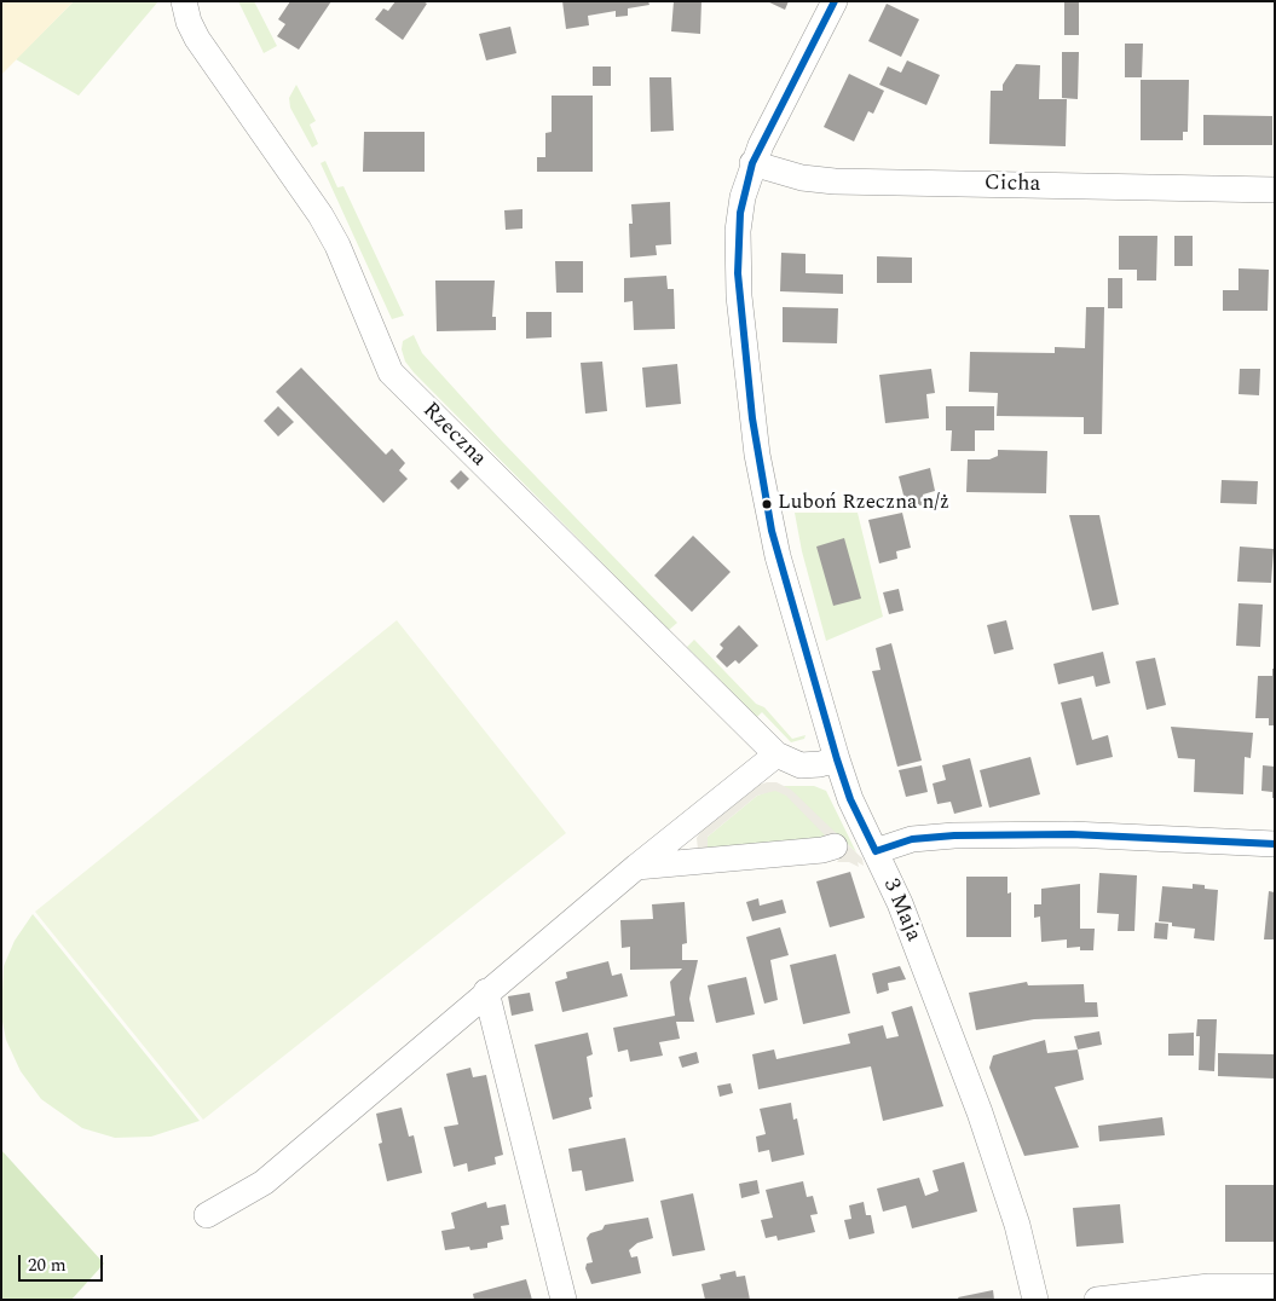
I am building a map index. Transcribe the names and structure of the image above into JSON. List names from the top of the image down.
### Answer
{
  "streets": {
    "street": ["Cicha", "Rzeczna", "3 Maja"]
  },
  "crossings": [
    ["Cicha", "3 Maja"],
    ["Rzeczna", "3 Maja"]
  ],
  "places": ["Luboń Rzeczna n/ż"],
  "scale_bar": "20 m"
}
